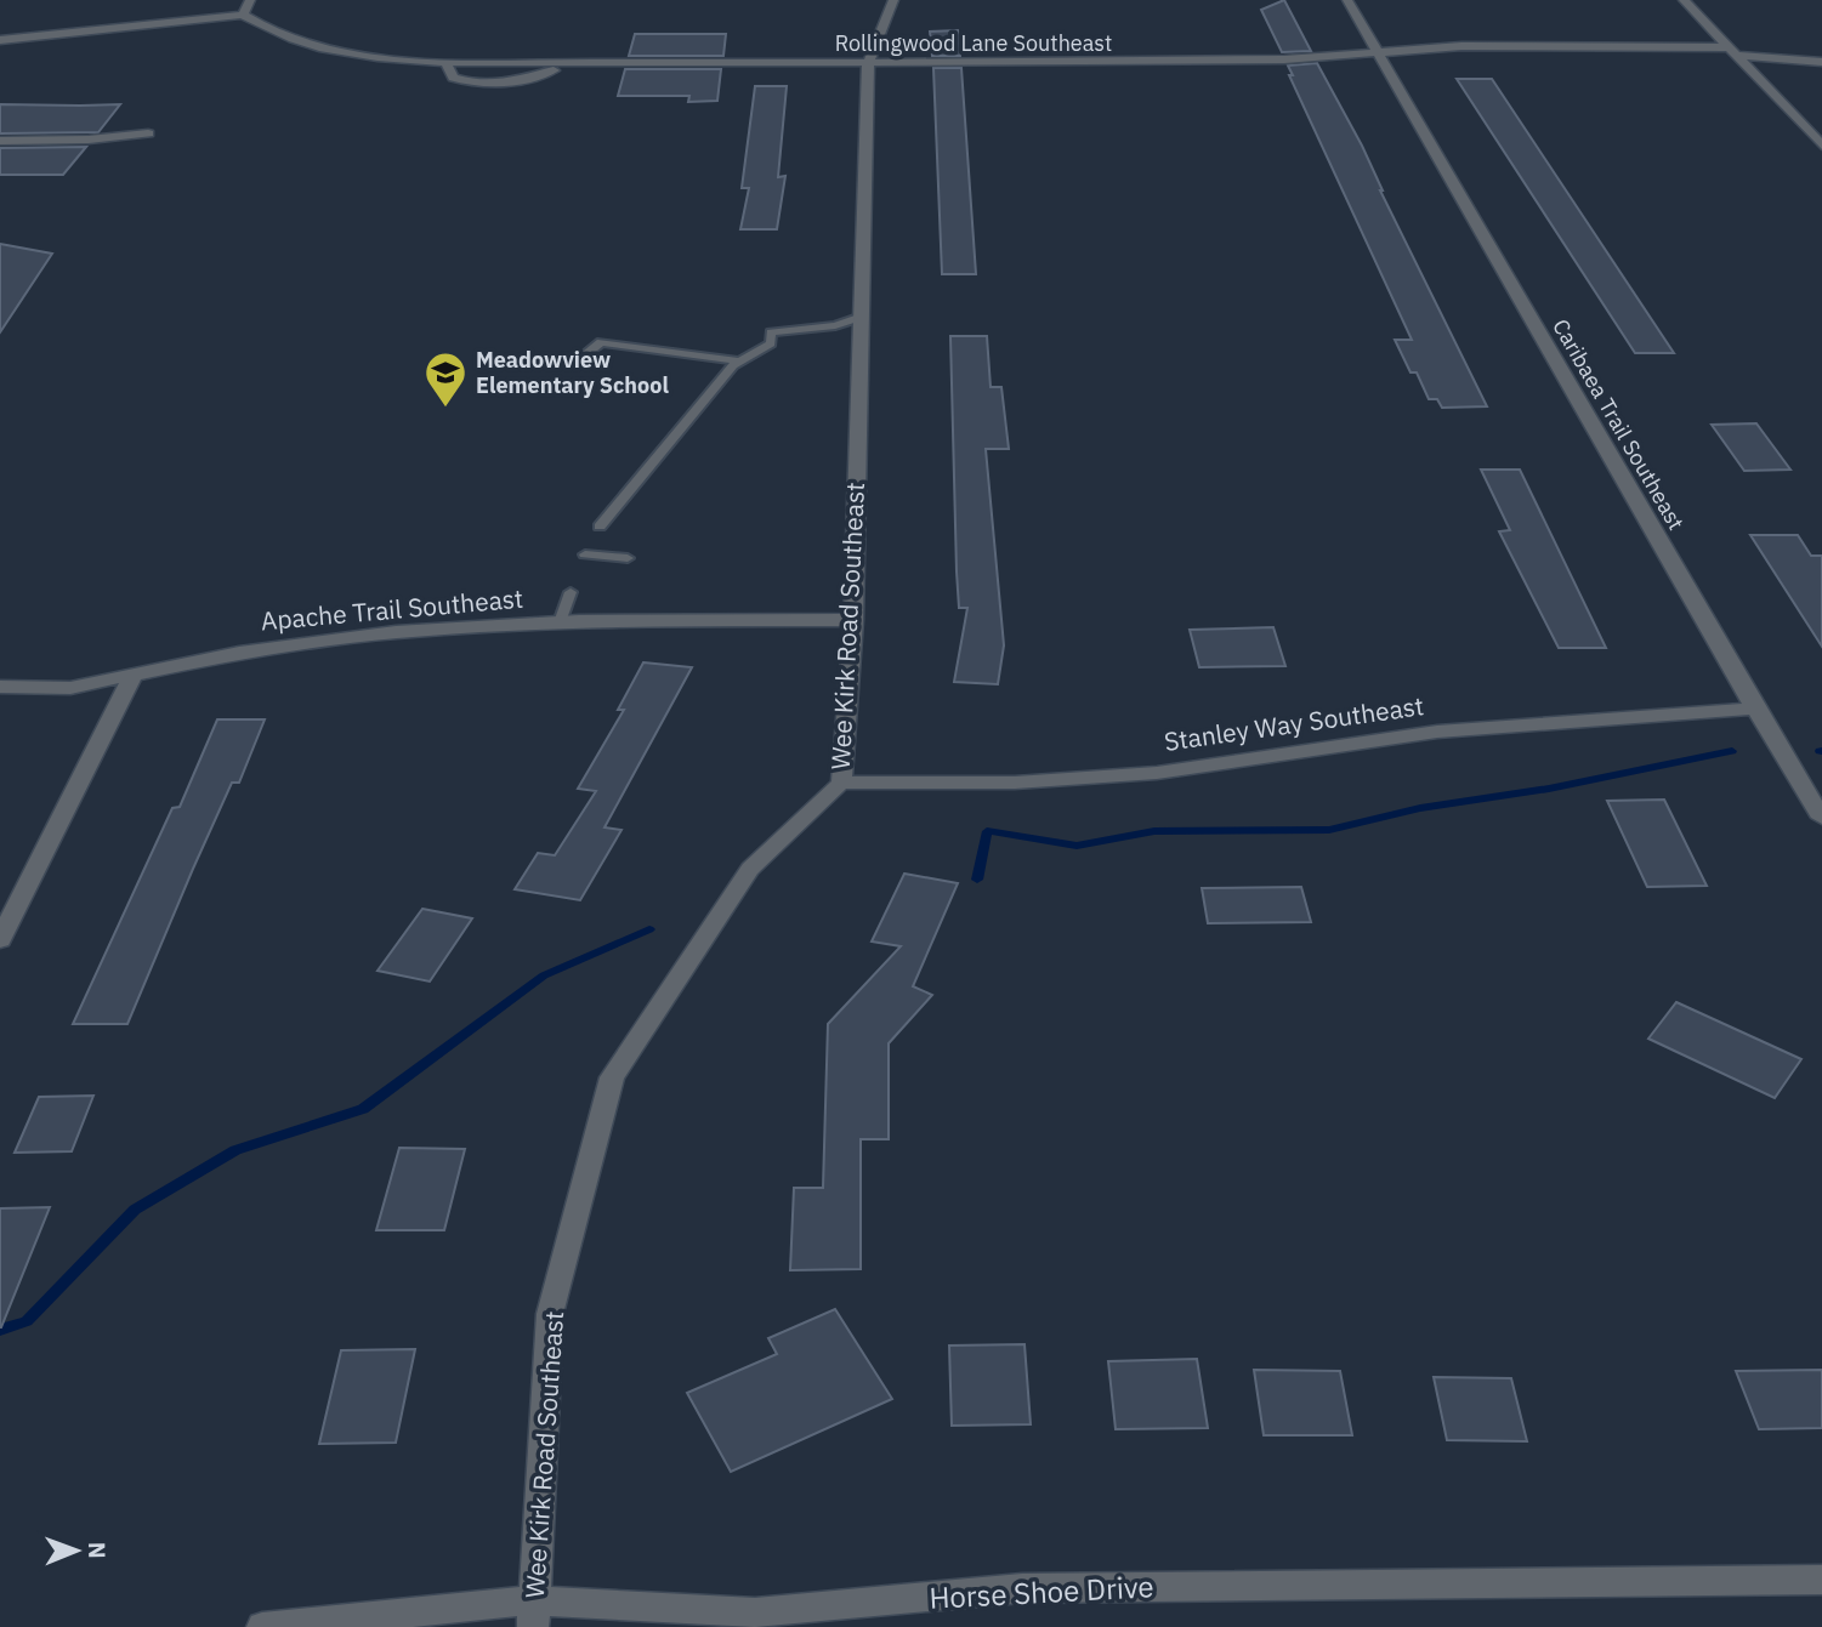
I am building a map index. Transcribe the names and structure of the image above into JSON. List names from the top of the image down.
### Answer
{
  "streets": {
    "street": [
      "Rollingwood Lane Southeast",
      "Caribaea Trail Southeast",
      "Apache Trail Southeast",
      "Wee Kirk Road Southeast",
      "Stanley Way Southeast",
      "Horse Shoe Drive"
    ]
  },
  "crossings": [
    ["Rollingwood Lane Southeast", "Caribaea Trail Southeast"],
    ["Rollingwood Lane Southeast", "Wee Kirk Road Southeast"],
    ["Caribaea Trail Southeast", "Stanley Way Southeast"],
    ["Apache Trail Southeast", "Wee Kirk Road Southeast"],
    ["Wee Kirk Road Southeast", "Stanley Way Southeast"],
    ["Wee Kirk Road Southeast", "Horse Shoe Drive"]
  ],
  "places": {
    "school or university": ["Meadowview Elementary School"]
  },
  "north": "right"
}
